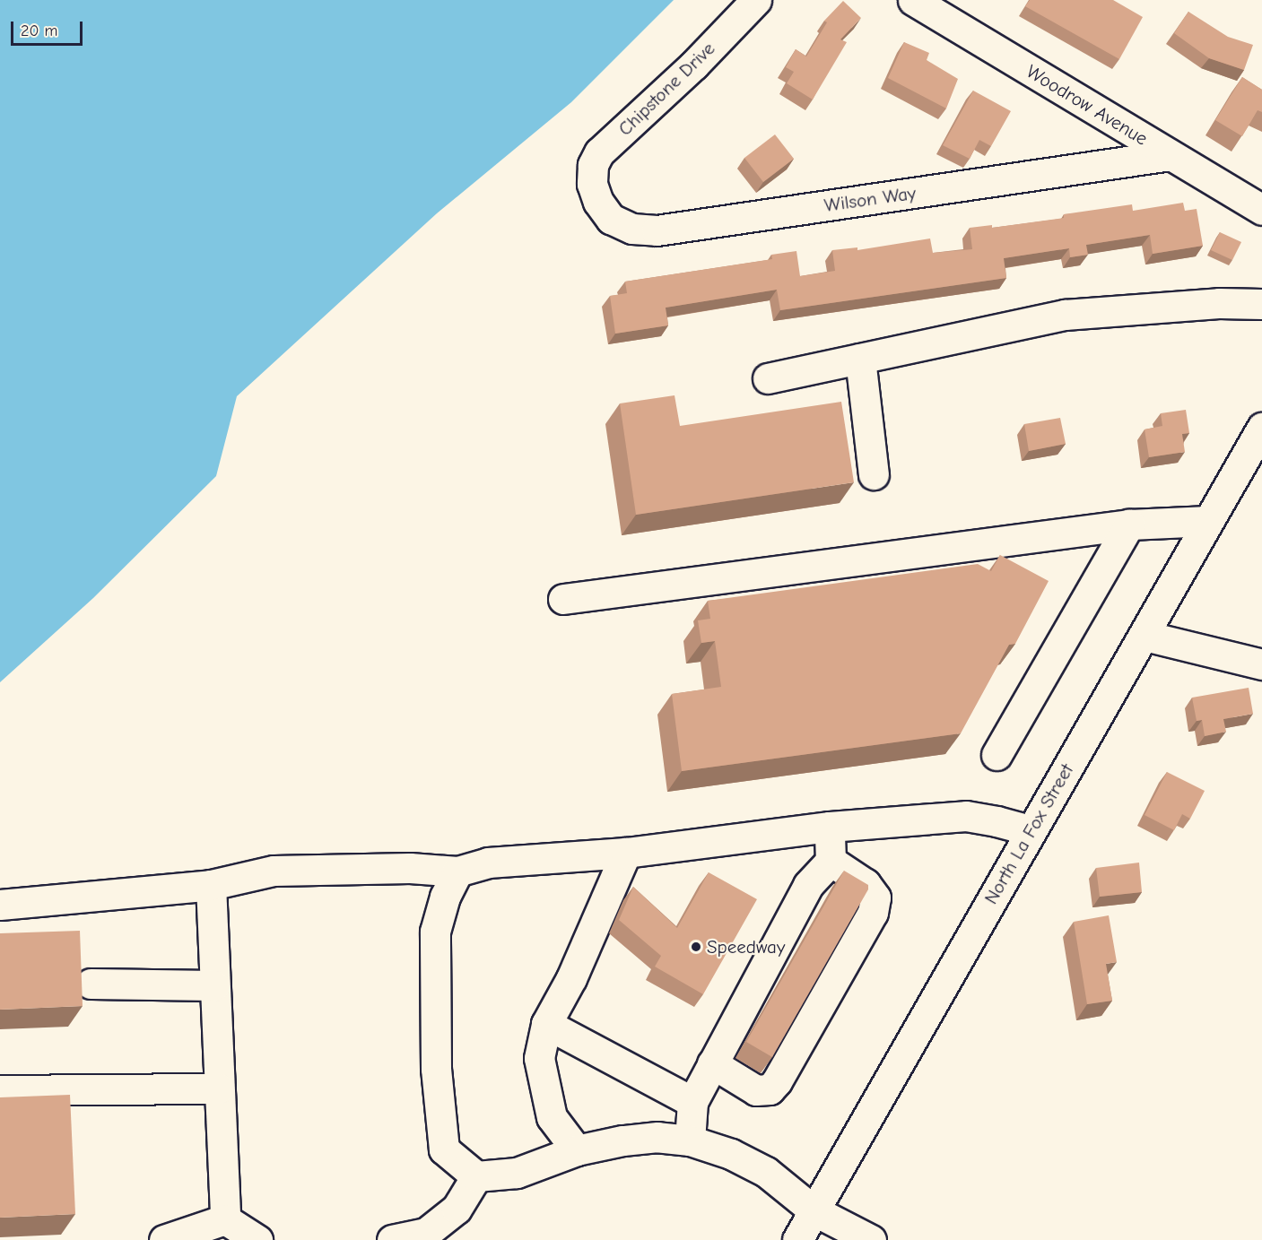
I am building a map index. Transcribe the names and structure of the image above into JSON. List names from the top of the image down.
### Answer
{
  "streets": {
    "street": [
      "Chipstone Drive",
      "Woodrow Avenue",
      "Wilson Way",
      "North La Fox Street"
    ]
  },
  "crossings": [
    ["Chipstone Drive", "Wilson Way"],
    ["Woodrow Avenue", "Wilson Way"]
  ],
  "places": ["Speedway"],
  "scale_bar": "20 m"
}
